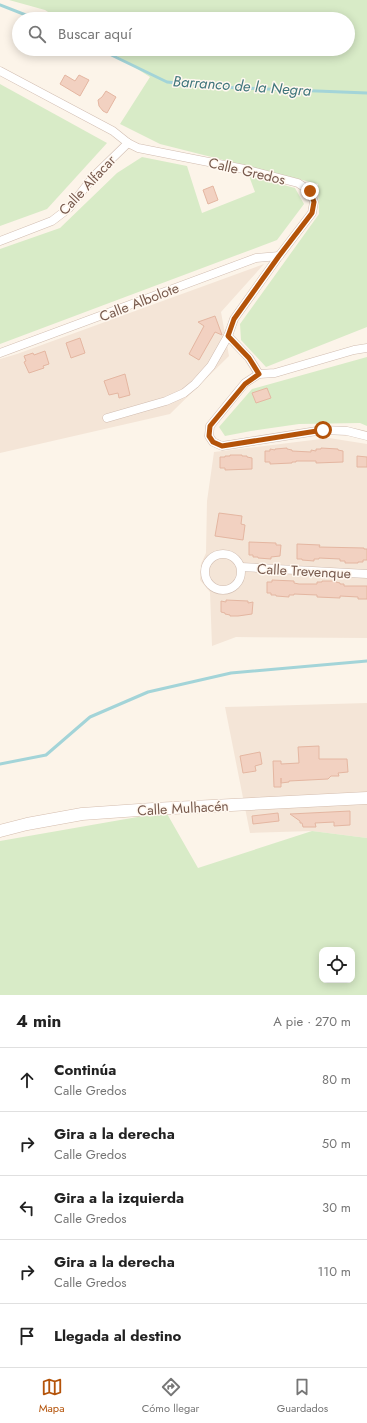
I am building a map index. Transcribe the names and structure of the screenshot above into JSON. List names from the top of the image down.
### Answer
{
  "streets": {
    "street": [
      "Calle Gredos",
      "Calle Alfacar",
      "Calle Albolote",
      "Calle Trevenque",
      "Calle Mulhacén"
    ]
  },
  "crossings": [
    ["Calle Gredos", "Calle Alfacar"],
    ["Calle Gredos", "Calle Albolote"]
  ],
  "water": ["Barranco de la Negra"],
  "page": {
    "search": "Buscar aquí",
    "heading": ["4 min", "A pie · 270 m"],
    "list": [
      ["Continúa", "Calle Gredos", "80 m"],
      ["Gira a la derecha", "Calle Gredos", "50 m"],
      ["Gira a la izquierda", "Calle Gredos", "30 m"],
      ["Gira a la derecha", "Calle Gredos", "110 m"],
      "Llegada al destino"
    ],
    "nav": ["Mapa", "Cómo llegar", "Guardados"]
  }
}
